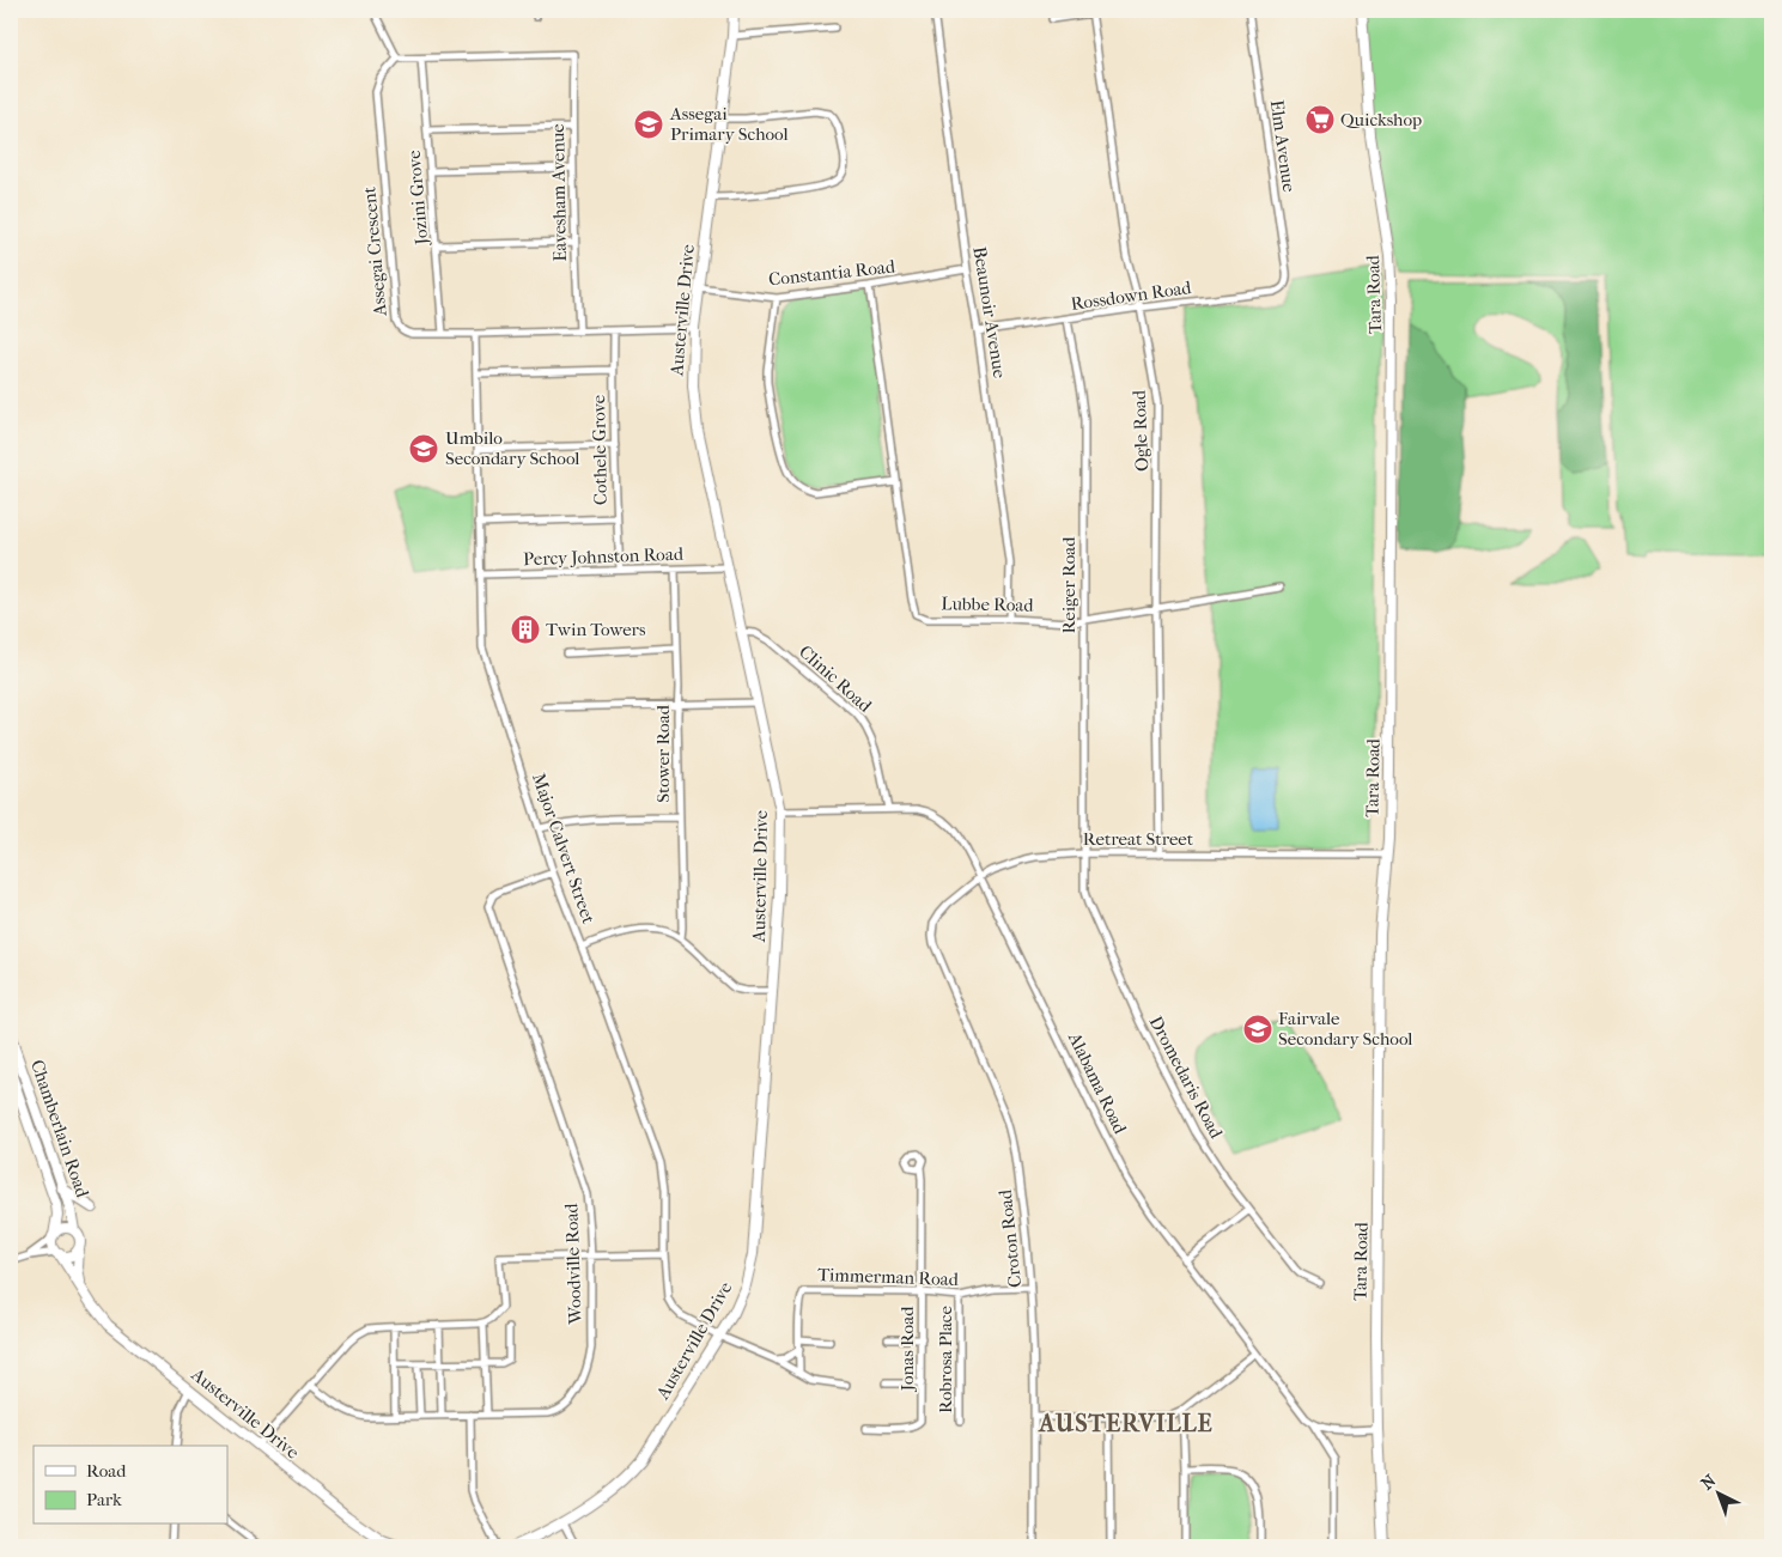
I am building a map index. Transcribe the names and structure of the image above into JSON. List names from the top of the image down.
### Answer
{
  "streets": {
    "street": [
      "Elm Avenue",
      "Eavesham Avenue",
      "Jozini Grove",
      "Assegai Crescent",
      "Constantia Road",
      "Tara Road",
      "Rossdown Road",
      "Austerville Drive",
      "Beaunoir Avenue",
      "Ogle Road",
      "Cothele Grove",
      "Percy Johnston Road",
      "Reiger Road",
      "Lubbe Road",
      "Clinic Road",
      "Stower Road",
      "Retreat Street",
      "Major Calvert Street",
      "Dromedaris Road",
      "Alabama Road",
      "Chamberlain Road",
      "Croton Road",
      "Woodville Road",
      "Timmerman Road",
      "Jonas Road",
      "Robrosa Place"
    ]
  },
  "crossings": [
    ["Elm Avenue", "Rossdown Road"],
    ["Eavesham Avenue", "Jozini Grove"],
    ["Eavesham Avenue", "Assegai Crescent"],
    ["Jozini Grove", "Assegai Crescent"],
    ["Assegai Crescent", "Austerville Drive"],
    ["Assegai Crescent", "Cothele Grove"],
    ["Assegai Crescent", "Major Calvert Street"],
    ["Constantia Road", "Austerville Drive"],
    ["Constantia Road", "Beaunoir Avenue"],
    ["Constantia Road", "Lubbe Road"],
    ["Tara Road", "Retreat Street"],
    ["Rossdown Road", "Beaunoir Avenue"],
    ["Rossdown Road", "Ogle Road"],
    ["Rossdown Road", "Reiger Road"],
    ["Austerville Drive", "Percy Johnston Road"],
    ["Austerville Drive", "Clinic Road"],
    ["Austerville Drive", "Major Calvert Street"],
    ["Austerville Drive", "Alabama Road"],
    ["Austerville Drive", "Chamberlain Road"],
    ["Beaunoir Avenue", "Lubbe Road"],
    ["Ogle Road", "Lubbe Road"],
    ["Ogle Road", "Retreat Street"],
    ["Cothele Grove", "Percy Johnston Road"],
    ["Percy Johnston Road", "Stower Road"],
    ["Percy Johnston Road", "Major Calvert Street"],
    ["Reiger Road", "Lubbe Road"],
    ["Reiger Road", "Retreat Street"],
    ["Reiger Road", "Dromedaris Road"],
    ["Clinic Road", "Alabama Road"],
    ["Retreat Street", "Dromedaris Road"],
    ["Retreat Street", "Alabama Road"],
    ["Retreat Street", "Croton Road"],
    ["Major Calvert Street", "Woodville Road"],
    ["Major Calvert Street", "Timmerman Road"],
    ["Croton Road", "Timmerman Road"],
    ["Timmerman Road", "Jonas Road"],
    ["Timmerman Road", "Robrosa Place"]
  ],
  "districts": ["AUSTERVILLE"],
  "places": {
    "supermarket": ["Quickshop"],
    "school or university": ["Assegai Primary School", "Umbilo Secondary School", "Fairvale Secondary School"],
    "building": ["Twin Towers"]
  },
  "legend": ["Road", "Park"],
  "north": "top left"
}
